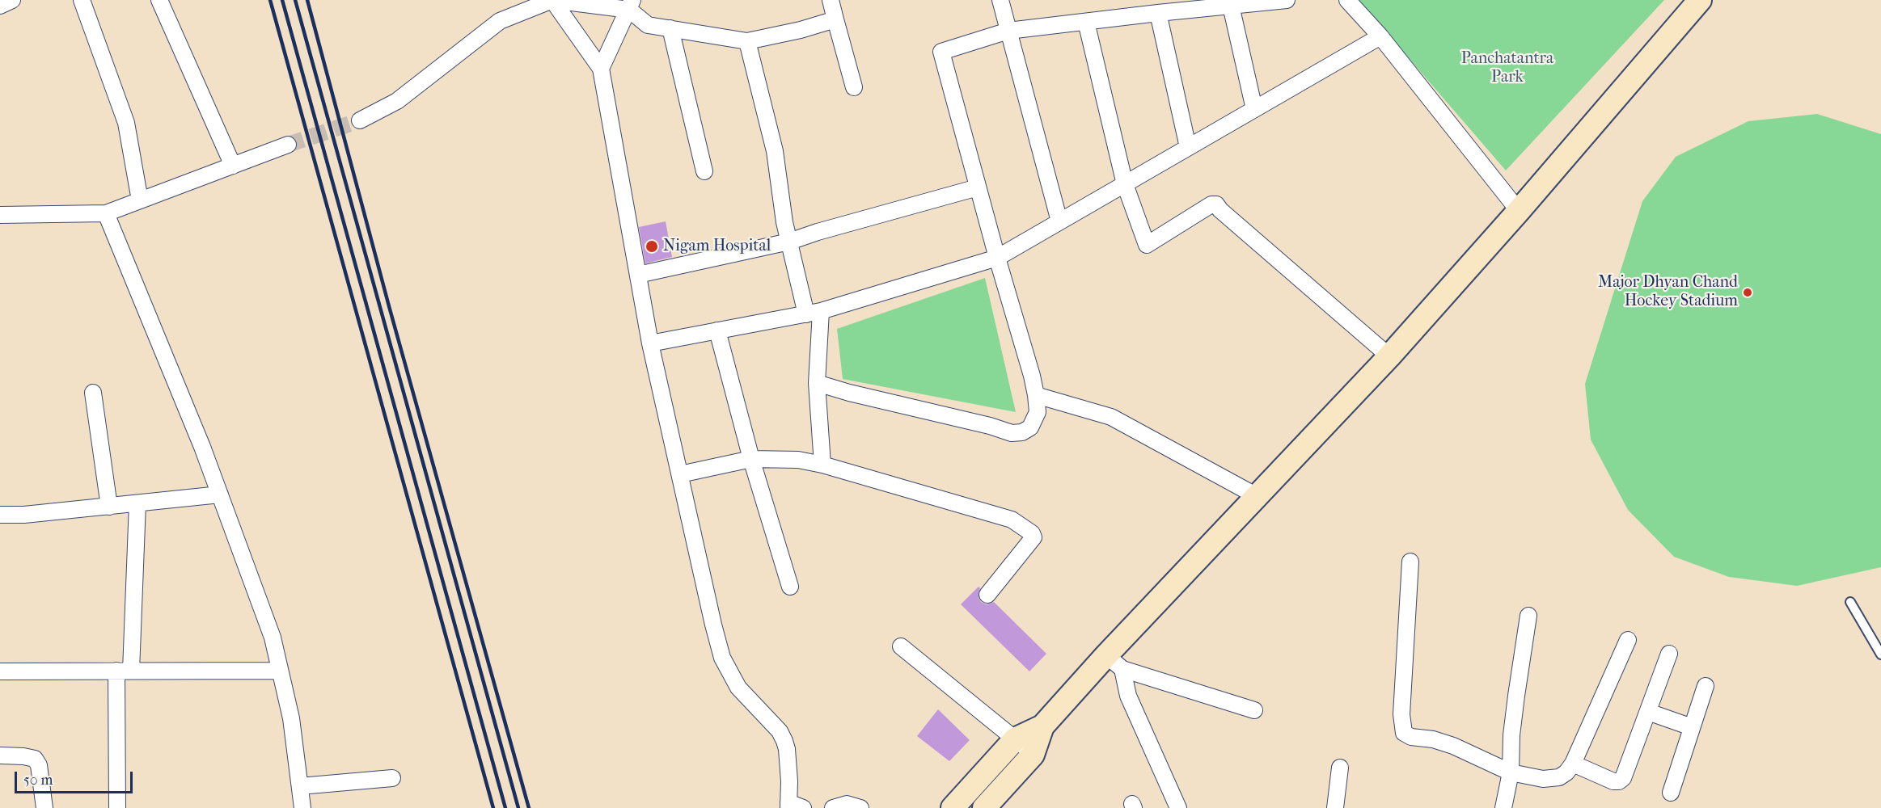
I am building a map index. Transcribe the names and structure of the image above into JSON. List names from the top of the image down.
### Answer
{
  "parks": ["Panchatantra Park"],
  "places": ["Nigam Hospital", "Major Dhyan Chand Hockey Stadium"],
  "scale_bar": "50 m"
}
